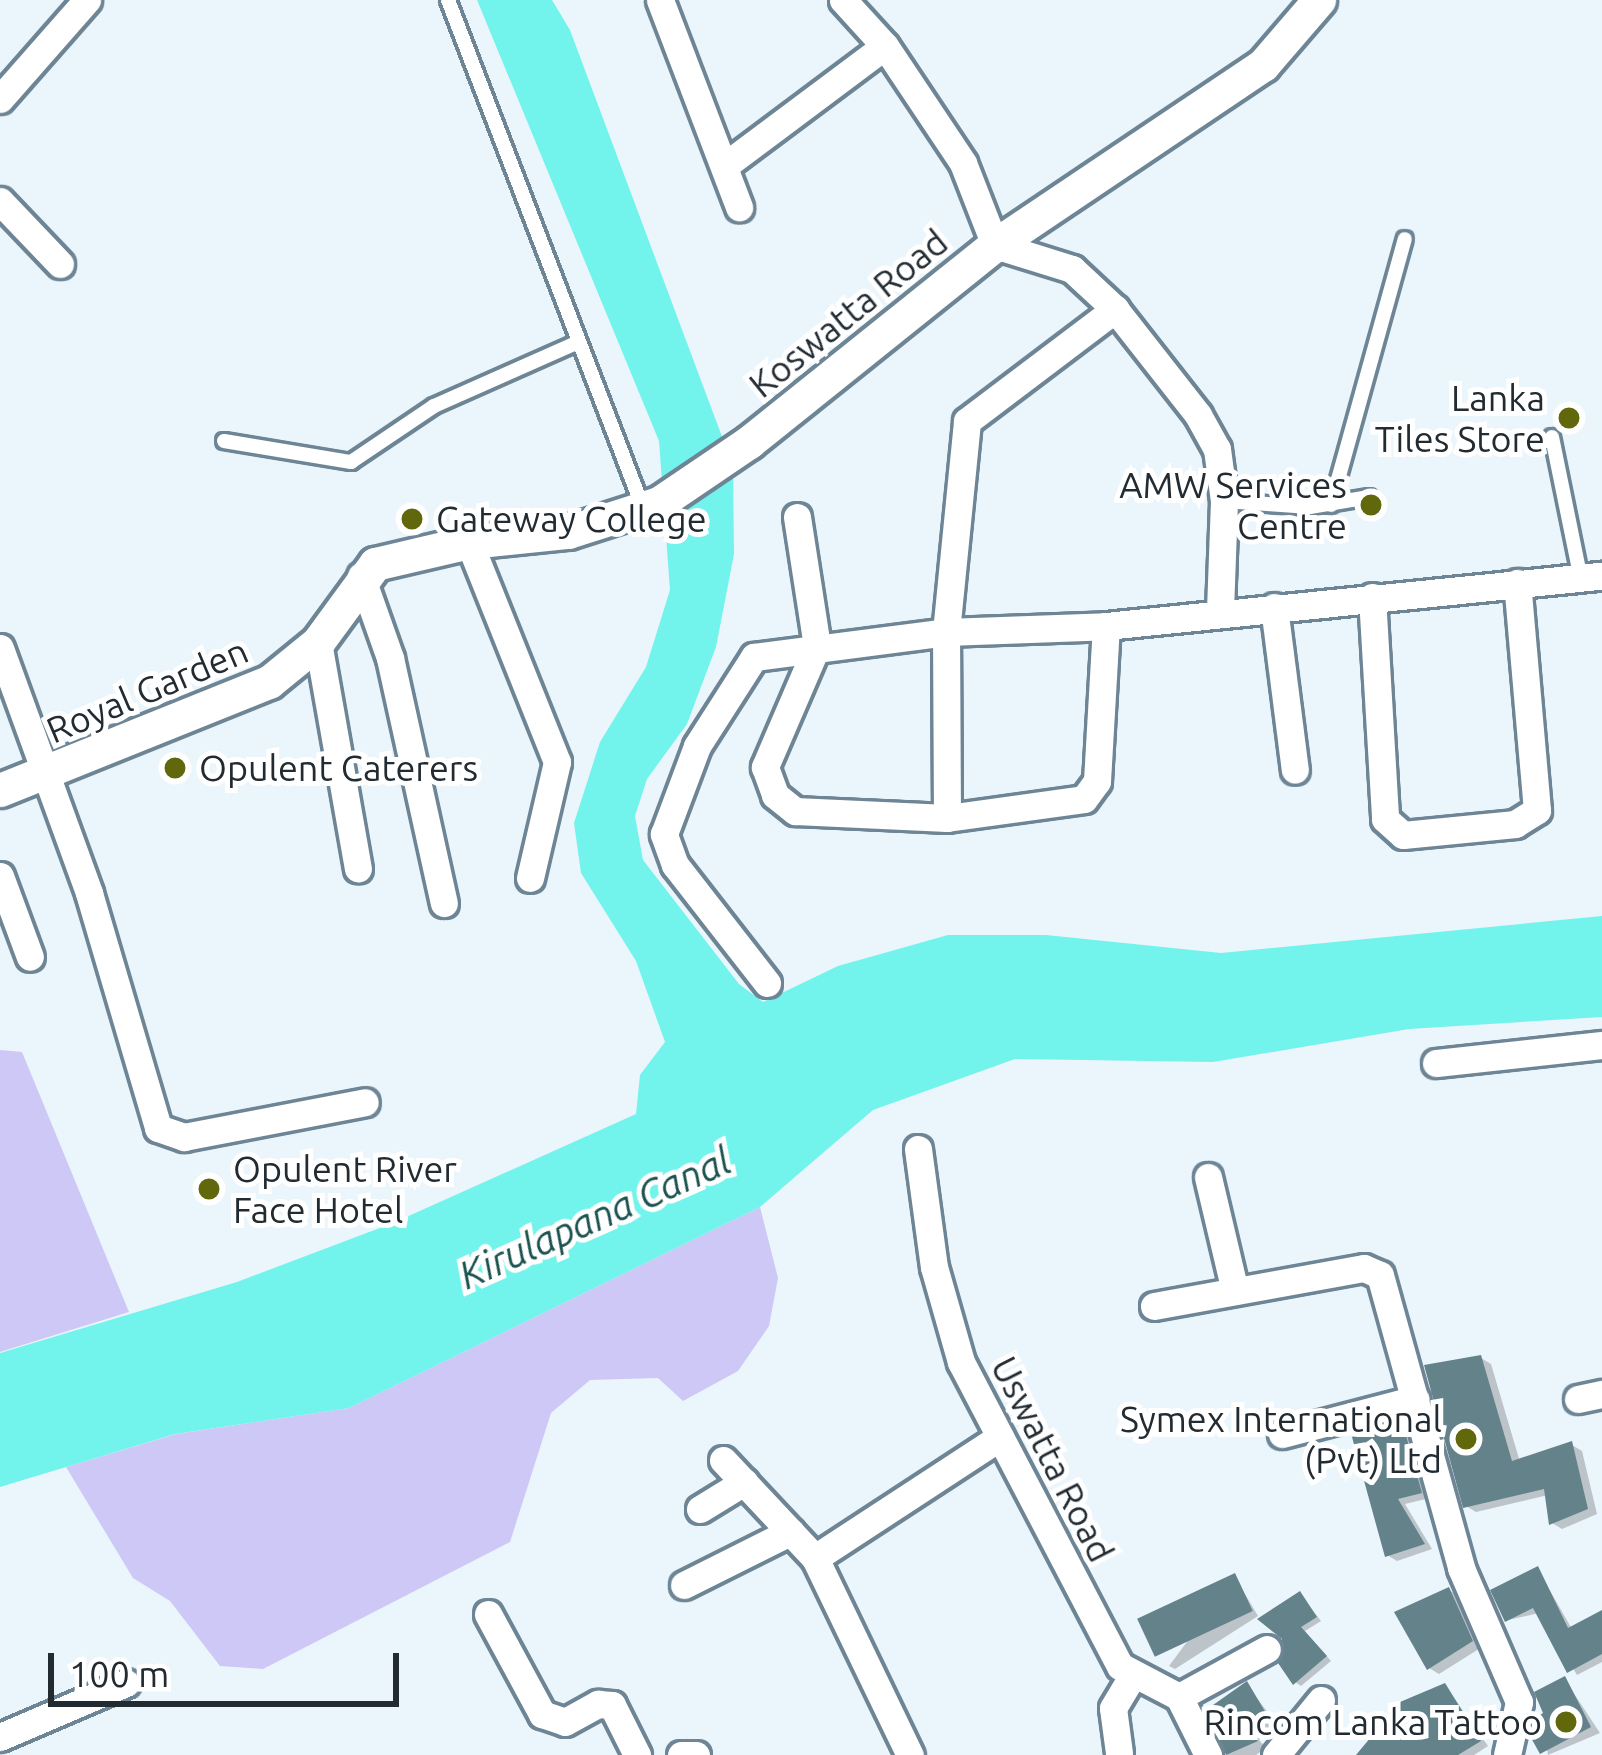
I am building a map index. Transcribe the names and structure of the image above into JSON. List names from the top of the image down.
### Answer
{
  "streets": {
    "street": ["Koswatta Road", "Royal Garden", "Uswatta Road"]
  },
  "water": ["Kirulapana Canal"],
  "places": [
    "Lanka Tiles Store",
    "AMW Services Centre",
    "Gateway College",
    "Opulent Caterers",
    "Opulent River Face Hotel",
    "Symex International (Pvt) Ltd",
    "Rincom Lanka Tattoo"
  ],
  "scale_bar": "100 m"
}
